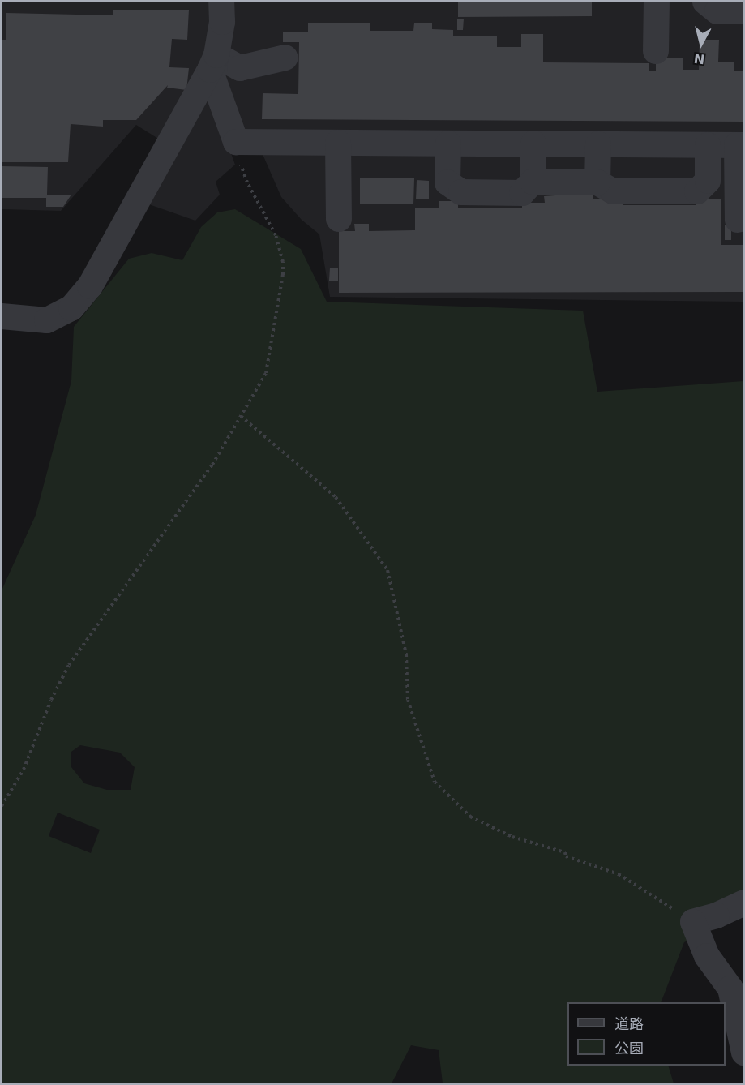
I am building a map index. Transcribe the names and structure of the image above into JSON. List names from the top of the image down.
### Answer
{
  "legend": ["道路", "公園"],
  "north": "bottom"
}
